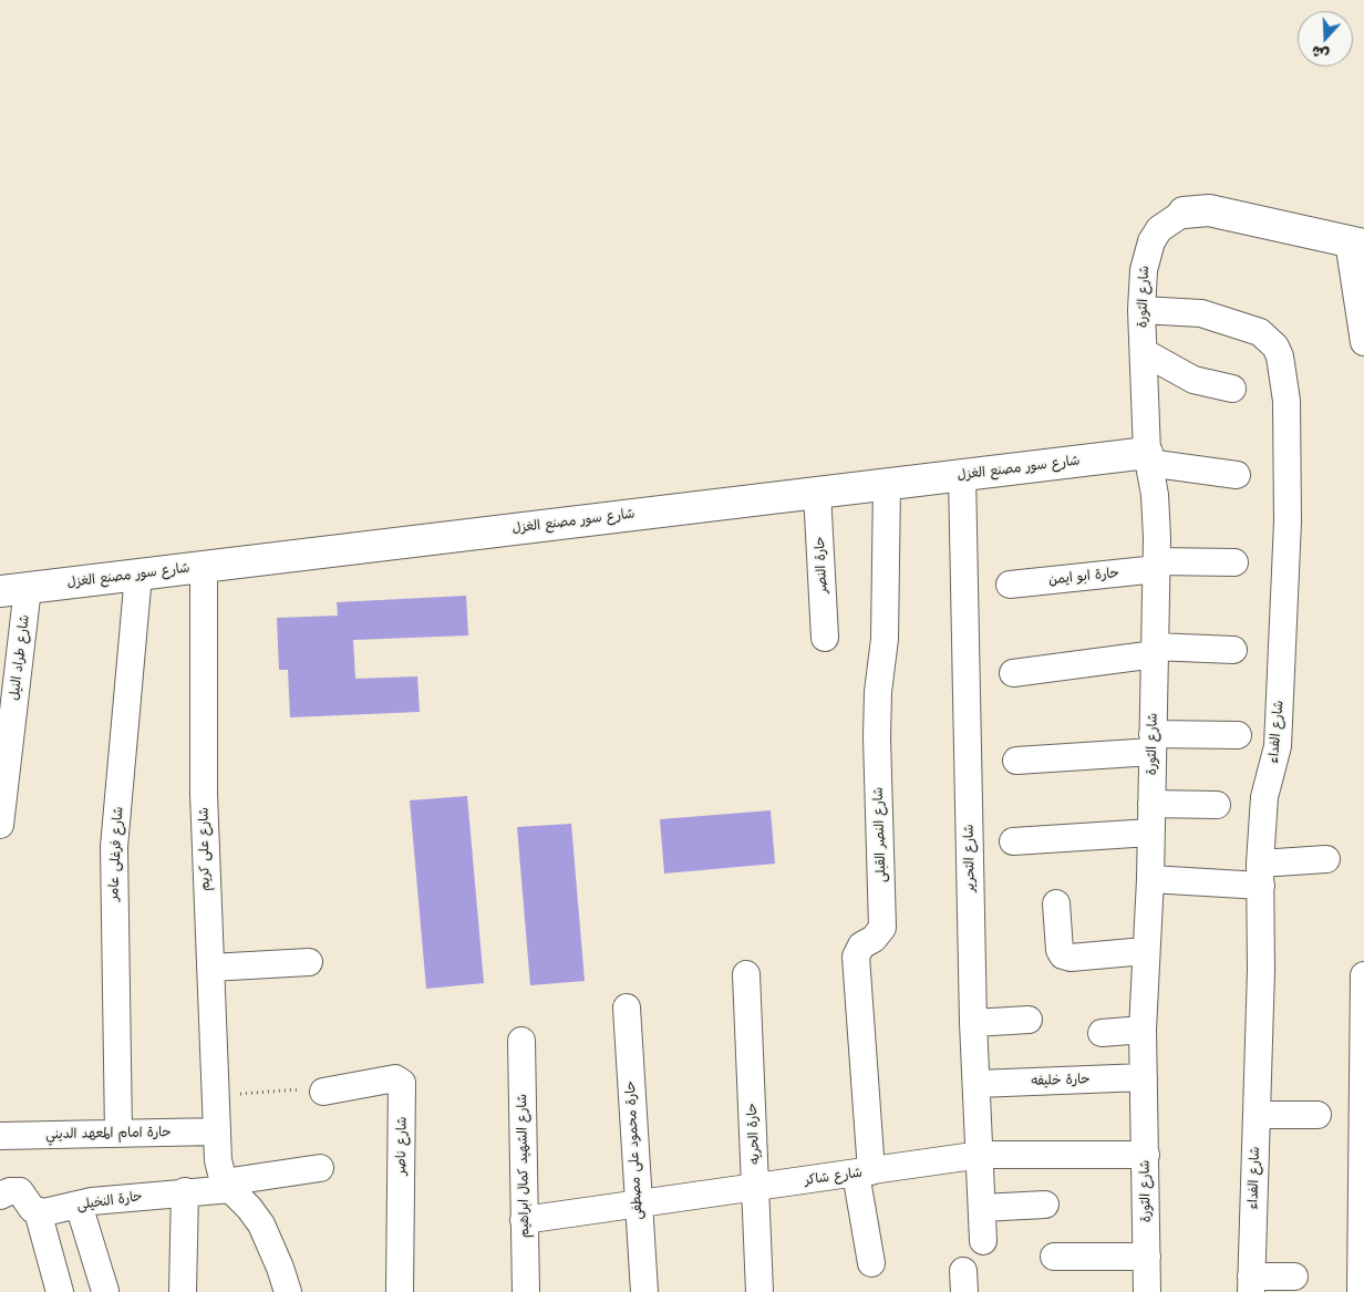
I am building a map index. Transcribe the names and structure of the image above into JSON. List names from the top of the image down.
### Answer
{
  "streets": {
    "street": [
      "شارع الثورة",
      "شارع سور مصنع الغزل",
      "حارة النصر",
      "حارة ابو ايمن",
      "شارع طراد النيل",
      "شارع الفداء",
      "شارع النصر القبلى",
      "شارع على كريم",
      "شارع فرغلى عامر",
      "شارع التحرير",
      "حارة خليفه",
      "حارة امام المعهد الديني",
      "حارة الحريه",
      "شارع ناصر",
      "حارة محمود على مصطفى",
      "شارع الشهيد كمال ابراهيم",
      "شارع شاكر",
      "حارة النخيلى"
    ]
  },
  "crossings": [
    ["شارع الثورة", "شارع سور مصنع الغزل"],
    ["شارع الثورة", "حارة ابو ايمن"],
    ["شارع الثورة", "شارع الفداء"],
    ["شارع الثورة", "حارة خليفه"],
    ["شارع الثورة", "شارع شاكر"],
    ["شارع سور مصنع الغزل", "حارة النصر"],
    ["شارع سور مصنع الغزل", "شارع طراد النيل"],
    ["شارع سور مصنع الغزل", "شارع النصر القبلى"],
    ["شارع سور مصنع الغزل", "شارع على كريم"],
    ["شارع سور مصنع الغزل", "شارع فرغلى عامر"],
    ["شارع سور مصنع الغزل", "شارع التحرير"],
    ["شارع النصر القبلى", "شارع شاكر"],
    ["شارع على كريم", "حارة امام المعهد الديني"],
    ["شارع على كريم", "حارة النخيلى"],
    ["شارع فرغلى عامر", "حارة امام المعهد الديني"],
    ["شارع التحرير", "حارة خليفه"],
    ["شارع التحرير", "شارع شاكر"],
    ["حارة الحريه", "شارع شاكر"],
    ["حارة محمود على مصطفى", "شارع شاكر"],
    ["شارع الشهيد كمال ابراهيم", "شارع شاكر"]
  ],
  "north": "bottom"
}
